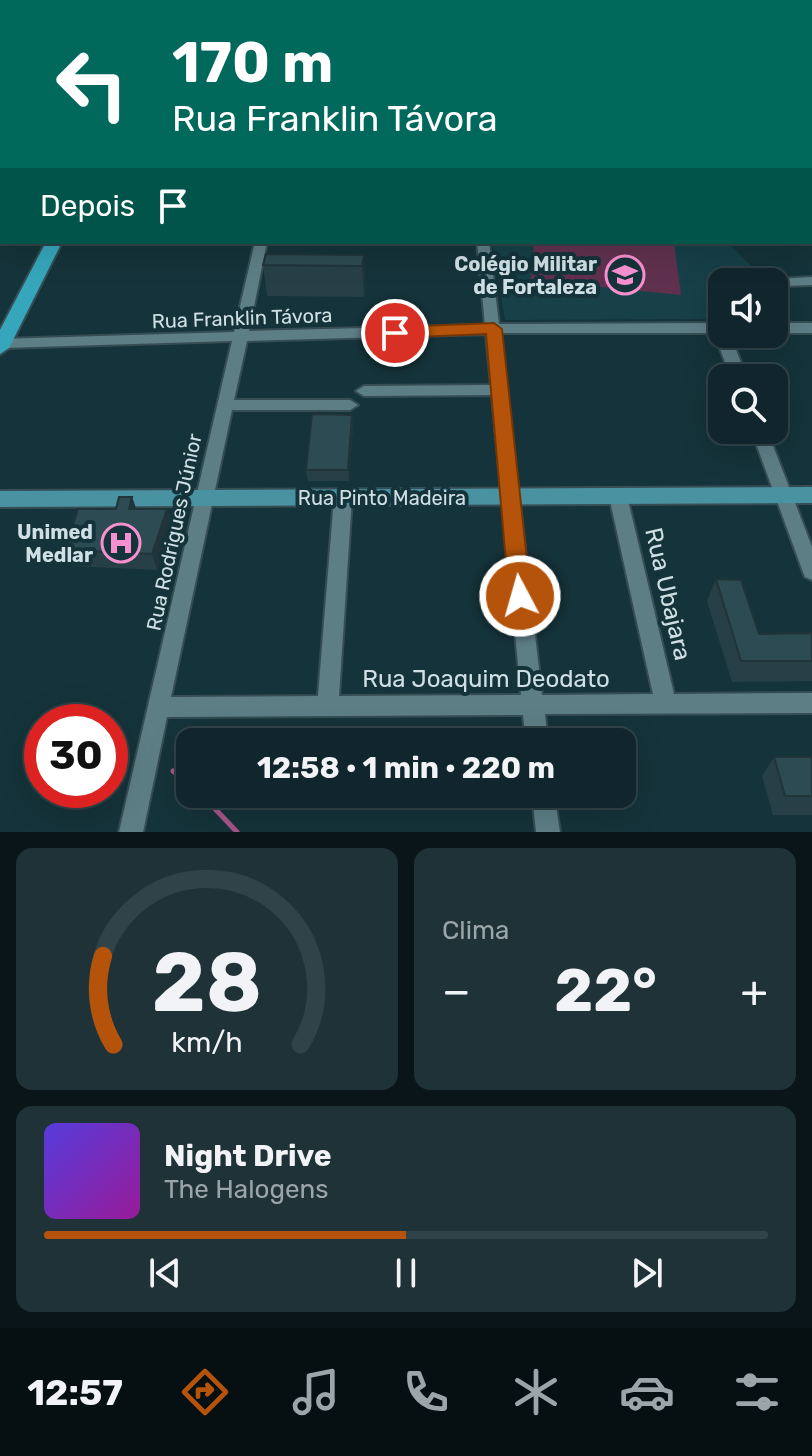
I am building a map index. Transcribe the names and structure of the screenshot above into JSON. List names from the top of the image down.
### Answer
{
  "streets": {
    "main road": ["Rua Pinto Madeira"],
    "street": [
      "Rua Franklin Távora",
      "Rua Rodrigues Júnior",
      "Rua Ubajara",
      "Rua Joaquim Deodato"
    ]
  },
  "crossings": [
    ["Rua Franklin Távora", "Rua Rodrigues Júnior"],
    ["Rua Pinto Madeira", "Rua Rodrigues Júnior"],
    ["Rua Pinto Madeira", "Rua Ubajara"],
    ["Rua Rodrigues Júnior", "Rua Joaquim Deodato"],
    ["Rua Ubajara", "Rua Joaquim Deodato"]
  ],
  "places": {
    "school or university": ["Colégio Militar de Fortaleza"],
    "hospital": ["Unimed Medlar"]
  },
  "page": {
    "turn": ["170 m", "Rua Franklin Távora"],
    "then": "Depois",
    "limit": "30",
    "trip": "12:58 · 1 min · 220 m",
    "tile": "Clima",
    "heat": ["−", "22°", "+"],
    "song": ["Night Drive", "The Halogens"],
    "tabs": "12:57",
    "gauge": ["28", "km/h"]
  }
}
